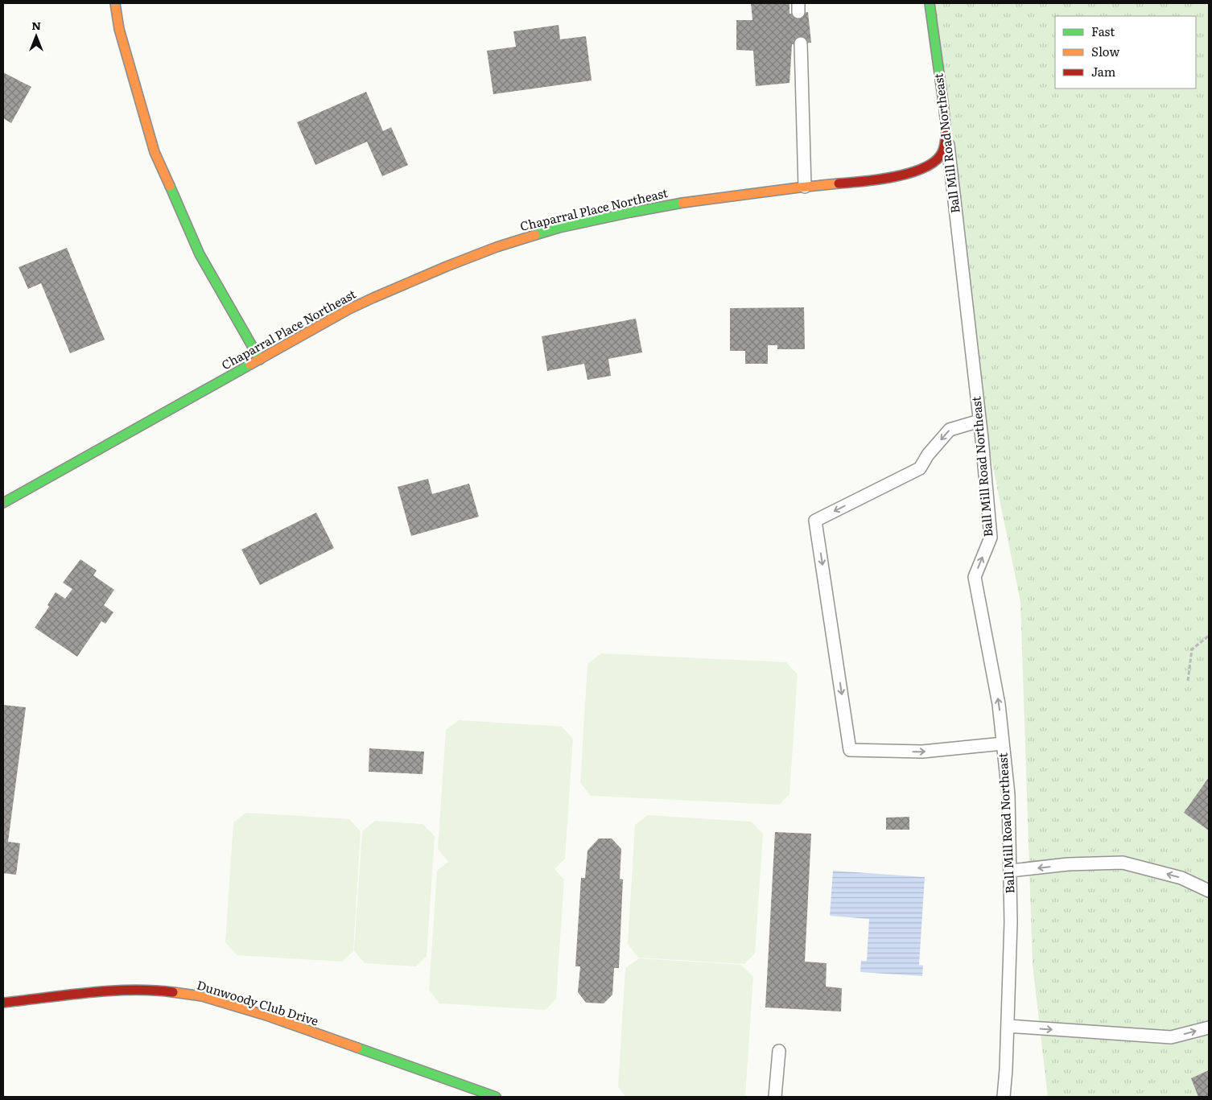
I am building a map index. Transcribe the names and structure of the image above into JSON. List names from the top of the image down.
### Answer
{
  "streets": {
    "street": ["Ball Mill Road Northeast", "Chaparral Place Northeast", "Dunwoody Club Drive"]
  },
  "crossings": [
    ["Ball Mill Road Northeast", "Chaparral Place Northeast"]
  ],
  "legend": ["Fast", "Slow", "Jam"],
  "north": "top"
}
